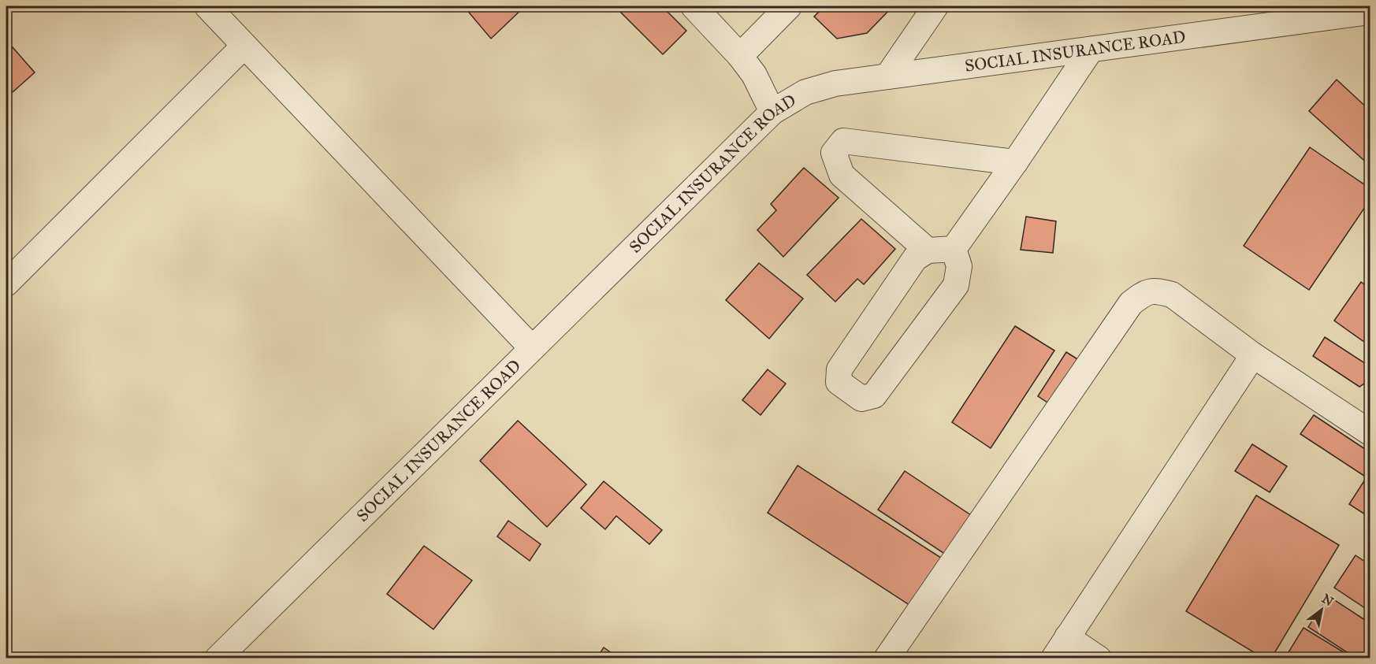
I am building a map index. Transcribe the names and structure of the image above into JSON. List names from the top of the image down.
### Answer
{
  "streets": {
    "street": ["SOCIAL INSURANCE ROAD"]
  },
  "north": "top right"
}
